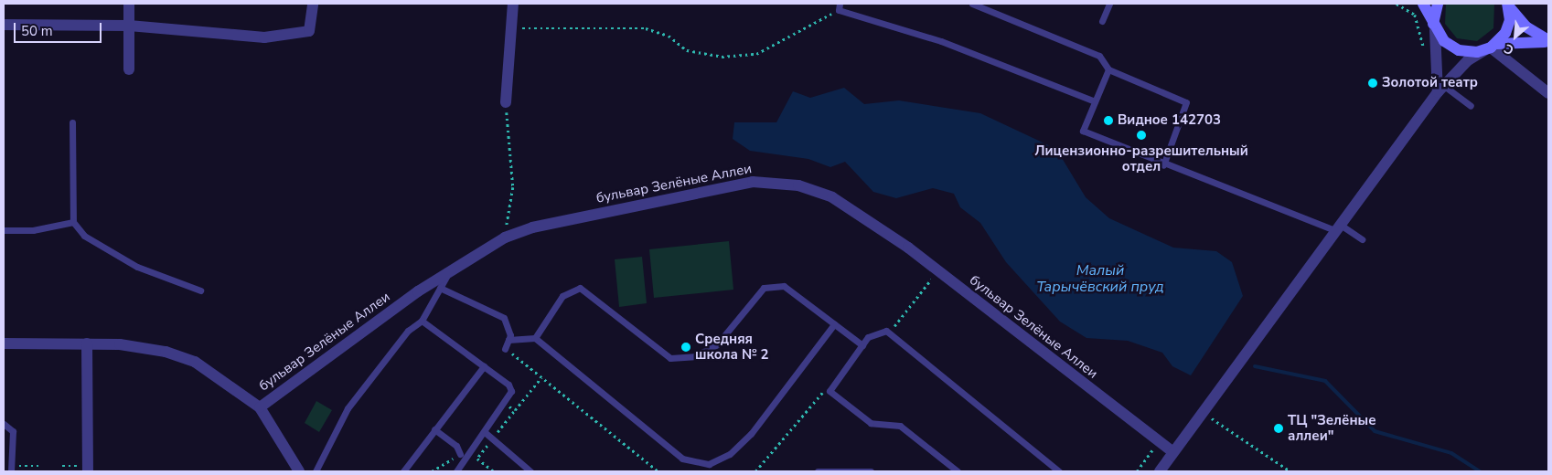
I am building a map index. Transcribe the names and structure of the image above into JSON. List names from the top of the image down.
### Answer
{
  "streets": {
    "street": ["бульвар Зелёные Аллеи"]
  },
  "water": ["Малый Тарычёвский пруд"],
  "places": [
    "Золотой театр",
    "Видное 142703",
    "Лицензионно-разрешительный отдел",
    "Средняя школа № 2",
    "ТЦ \"Зелёные аллеи\""
  ],
  "scale_bar": "50 m",
  "north": "bottom left"
}
